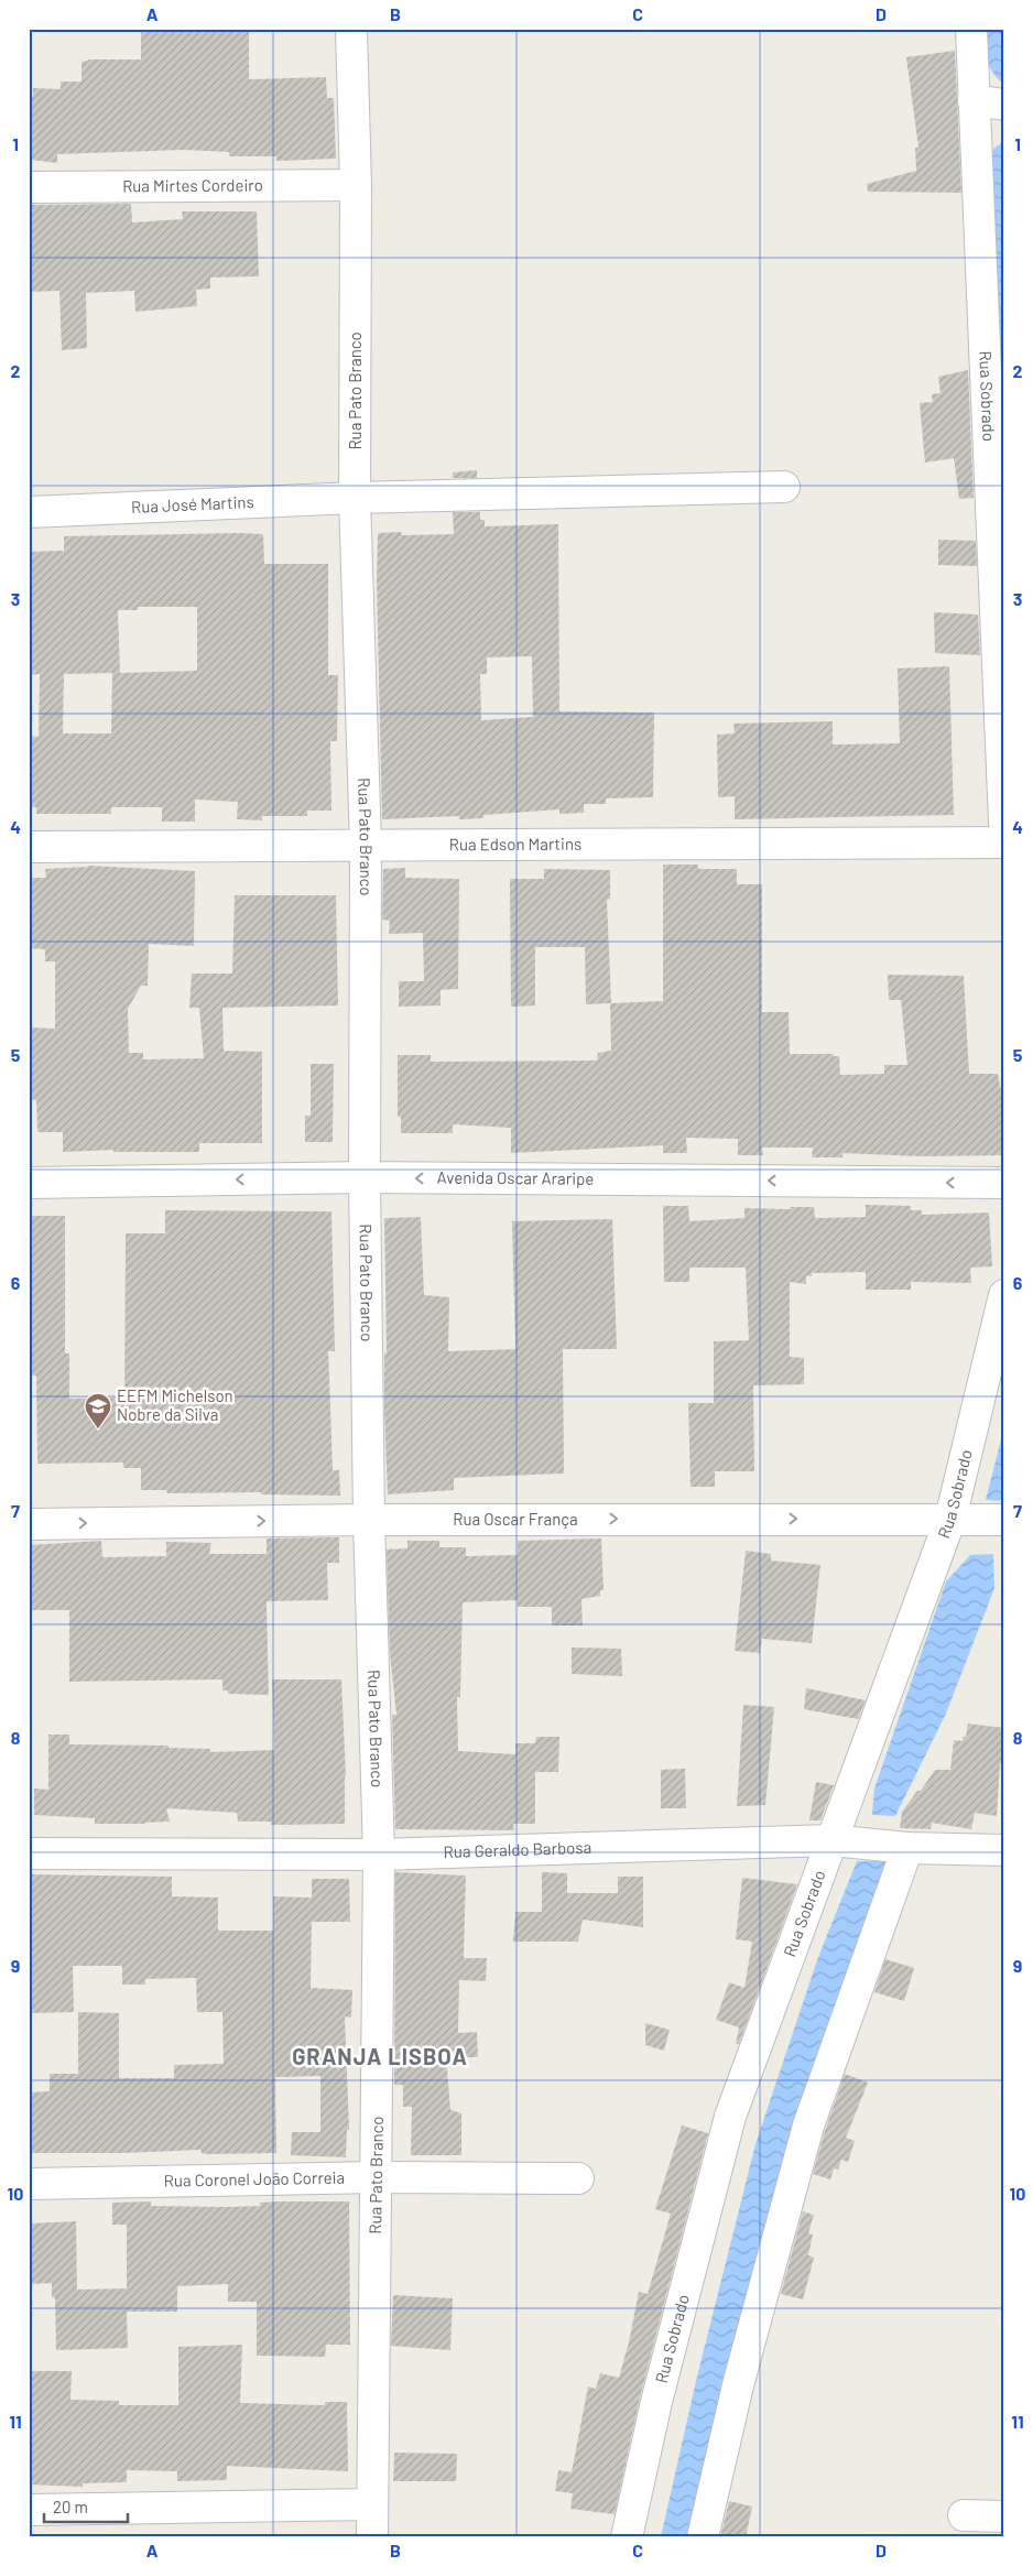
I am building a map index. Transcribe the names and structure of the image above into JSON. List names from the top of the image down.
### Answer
{
  "streets": {
    "street": [
      "Rua Mirtes Cordeiro",
      "Rua Pato Branco",
      "Rua Sobrado",
      "Rua José Martins",
      "Rua Edson Martins",
      "Avenida Oscar Araripe",
      "Rua Oscar França",
      "Rua Geraldo Barbosa",
      "Rua Coronel João Correia"
    ]
  },
  "crossings": [
    ["Rua Mirtes Cordeiro", "Rua Pato Branco"],
    ["Rua Pato Branco", "Rua José Martins"],
    ["Rua Pato Branco", "Rua Edson Martins"],
    ["Rua Pato Branco", "Avenida Oscar Araripe"],
    ["Rua Pato Branco", "Rua Oscar França"],
    ["Rua Pato Branco", "Rua Geraldo Barbosa"],
    ["Rua Pato Branco", "Rua Coronel João Correia"],
    ["Rua Sobrado", "Rua Oscar França"],
    ["Rua Sobrado", "Rua Geraldo Barbosa"]
  ],
  "one_way": ["Avenida Oscar Araripe", "Rua Oscar França"],
  "districts": ["GRANJA LISBOA"],
  "places": {
    "school or university": ["EEFM Michelson Nobre da Silva"]
  },
  "scale_bar": "20 m",
  "grid": {
    "columns": [
      "A",
      "B",
      "C",
      "D"
    ],
    "rows": [
      "1",
      "2",
      "3",
      "4",
      "5",
      "6",
      "7",
      "8",
      "9",
      "10",
      "11"
    ]
  }
}
